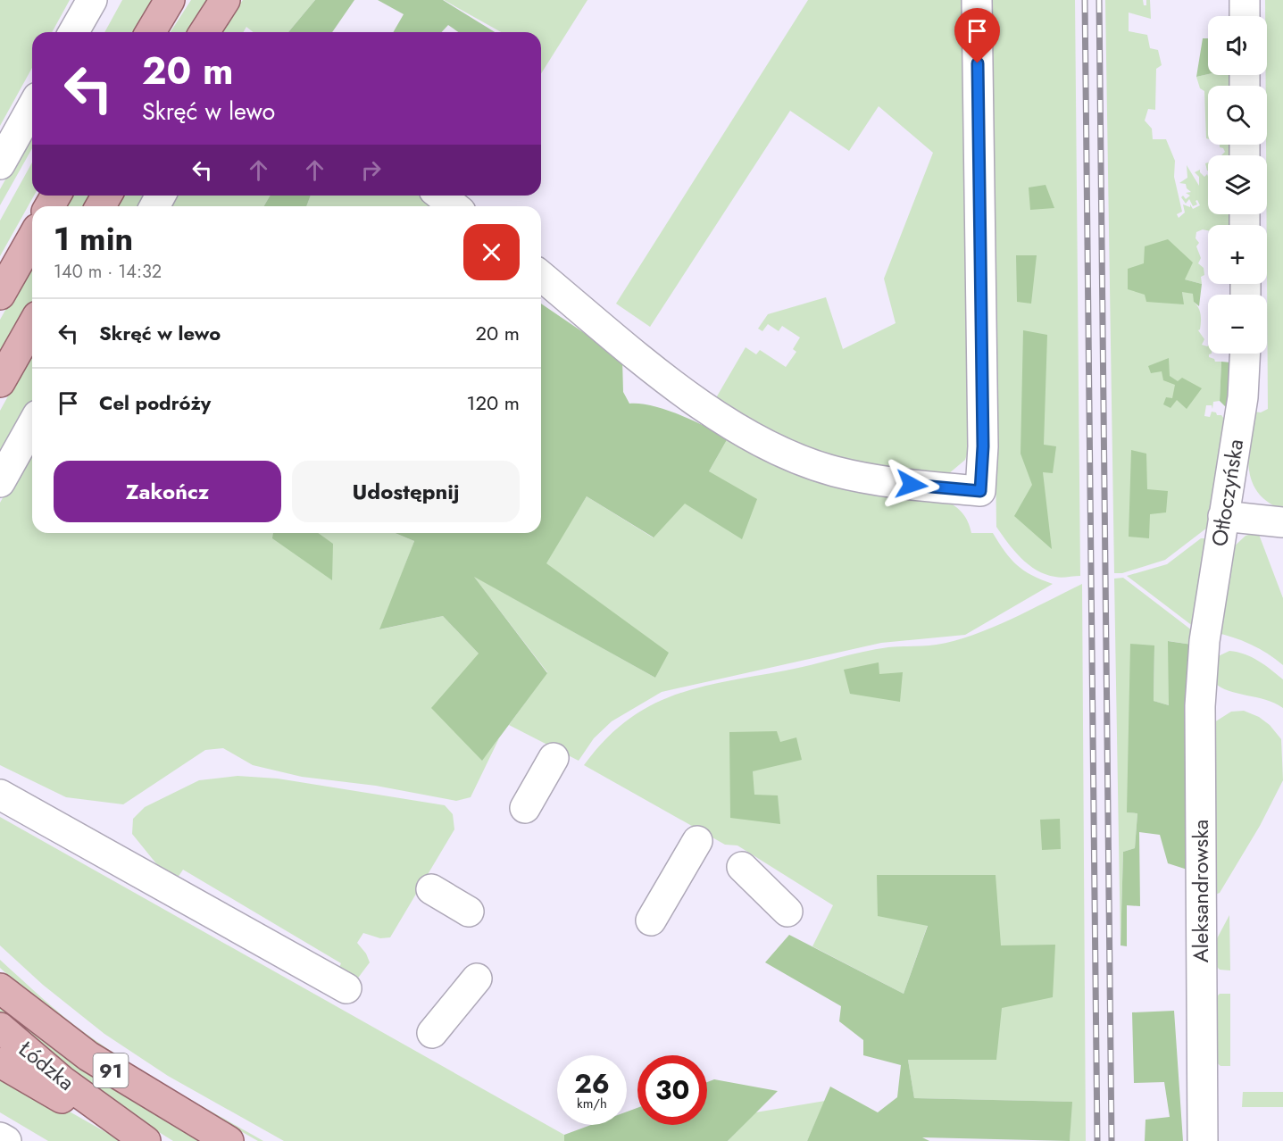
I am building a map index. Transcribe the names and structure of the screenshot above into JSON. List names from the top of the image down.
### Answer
{
  "streets": {
    "main road": ["Łódzka", "91"],
    "street": ["Otłoczyńska", "Aleksandrowska"]
  },
  "crossings": [
    ["Otłoczyńska", "Aleksandrowska"]
  ],
  "page": {
    "map_buttons": ["+", "−"],
    "turn": ["20 m", "Skręć w lewo"],
    "heading": ["1 min", "140 m · 14:32"],
    "list": [
      {
        "name": "Skręć w lewo",
        "value": "20 m"
      },
      {
        "name": "Cel podróży",
        "value": "120 m"
      }
    ],
    "buttons": ["Zakończ", "Udostępnij"],
    "speed": "26 km/h",
    "limit": "30"
  }
}
